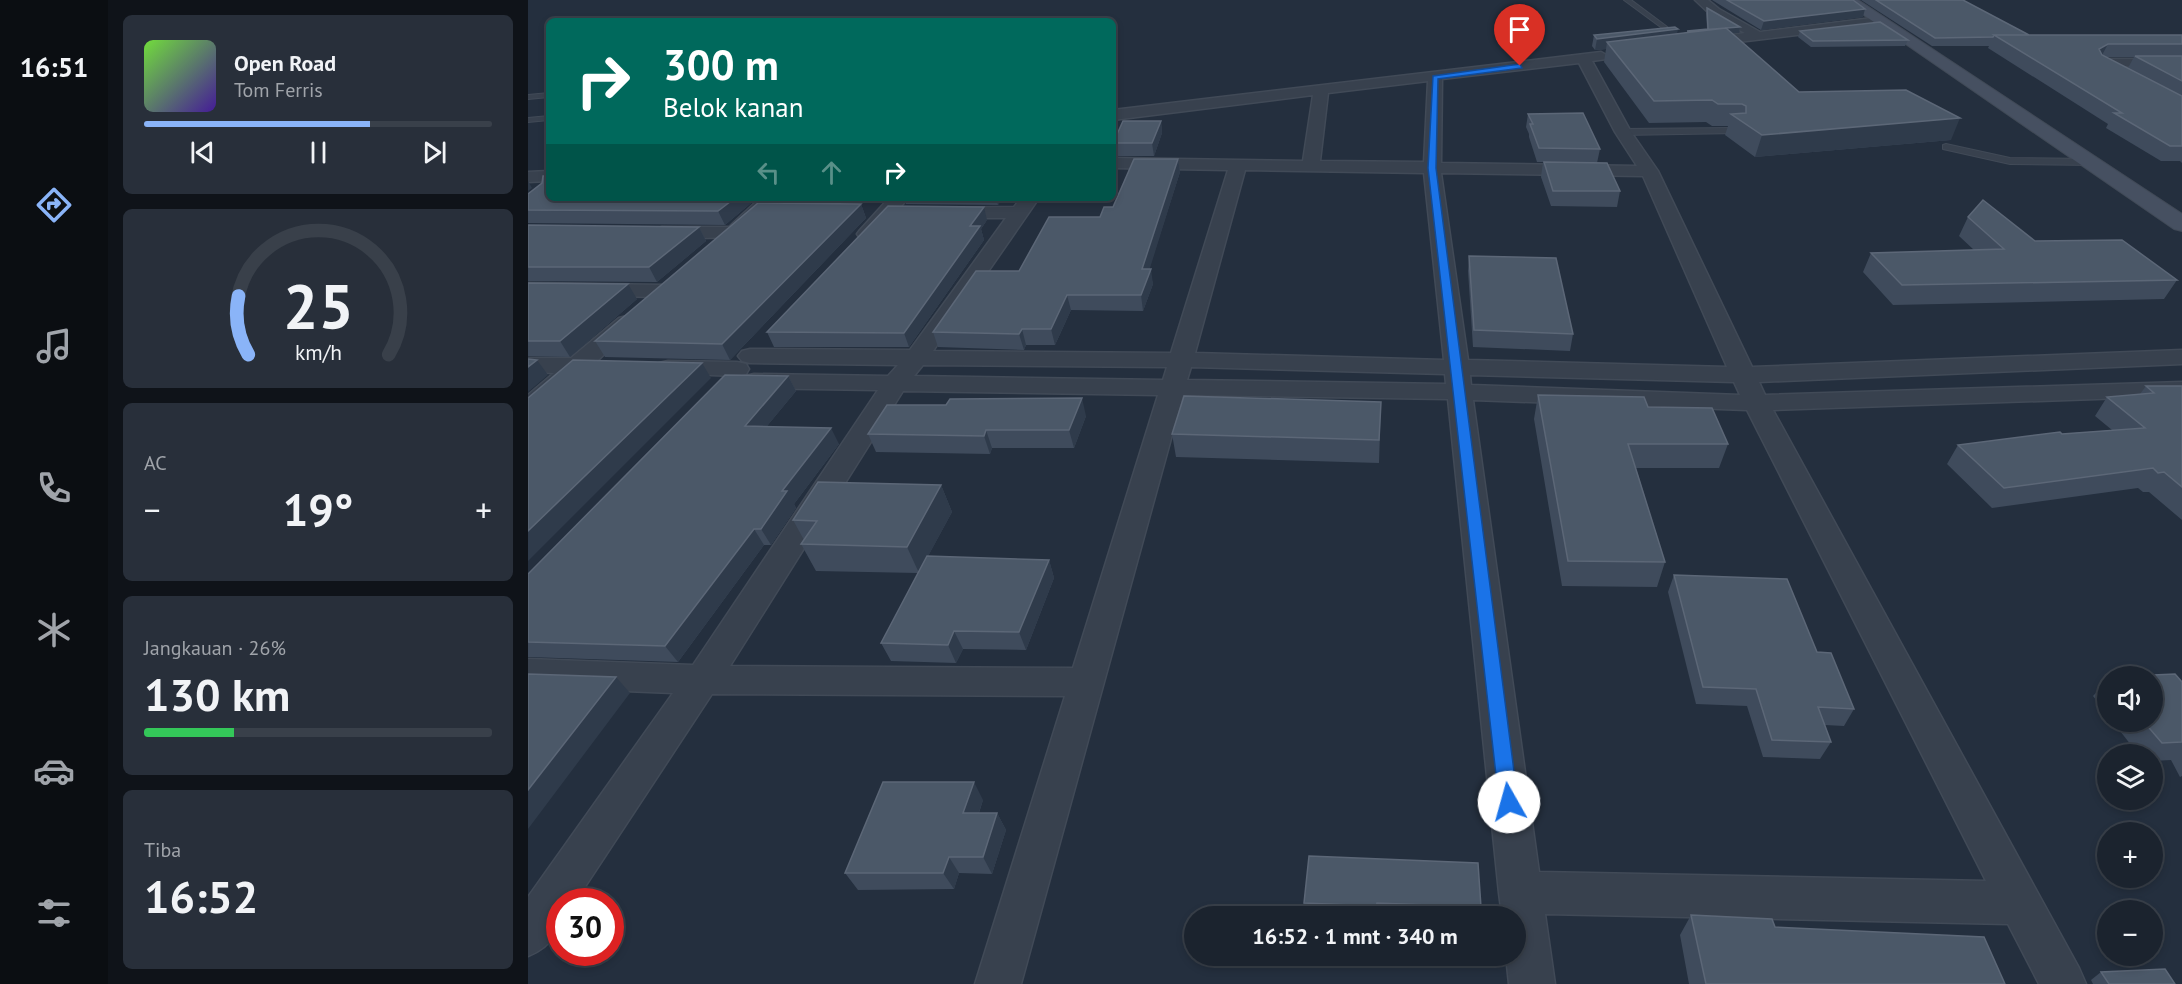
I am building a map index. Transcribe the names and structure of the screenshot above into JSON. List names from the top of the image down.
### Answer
{
  "page": {
    "tabs": "16:51",
    "turn": ["300 m", "Belok kanan"],
    "song": ["Open Road", "Tom Ferris"],
    "tile": [
      "AC",
      ["Jangkauan · 26%", "130 km"],
      ["Tiba", "16:52"]
    ],
    "heat": ["−", "19°", "+"],
    "map_buttons": ["+", "−"],
    "limit": "30",
    "trip": "16:52 · 1 mnt · 340 m",
    "gauge": ["25", "km/h"]
  }
}
